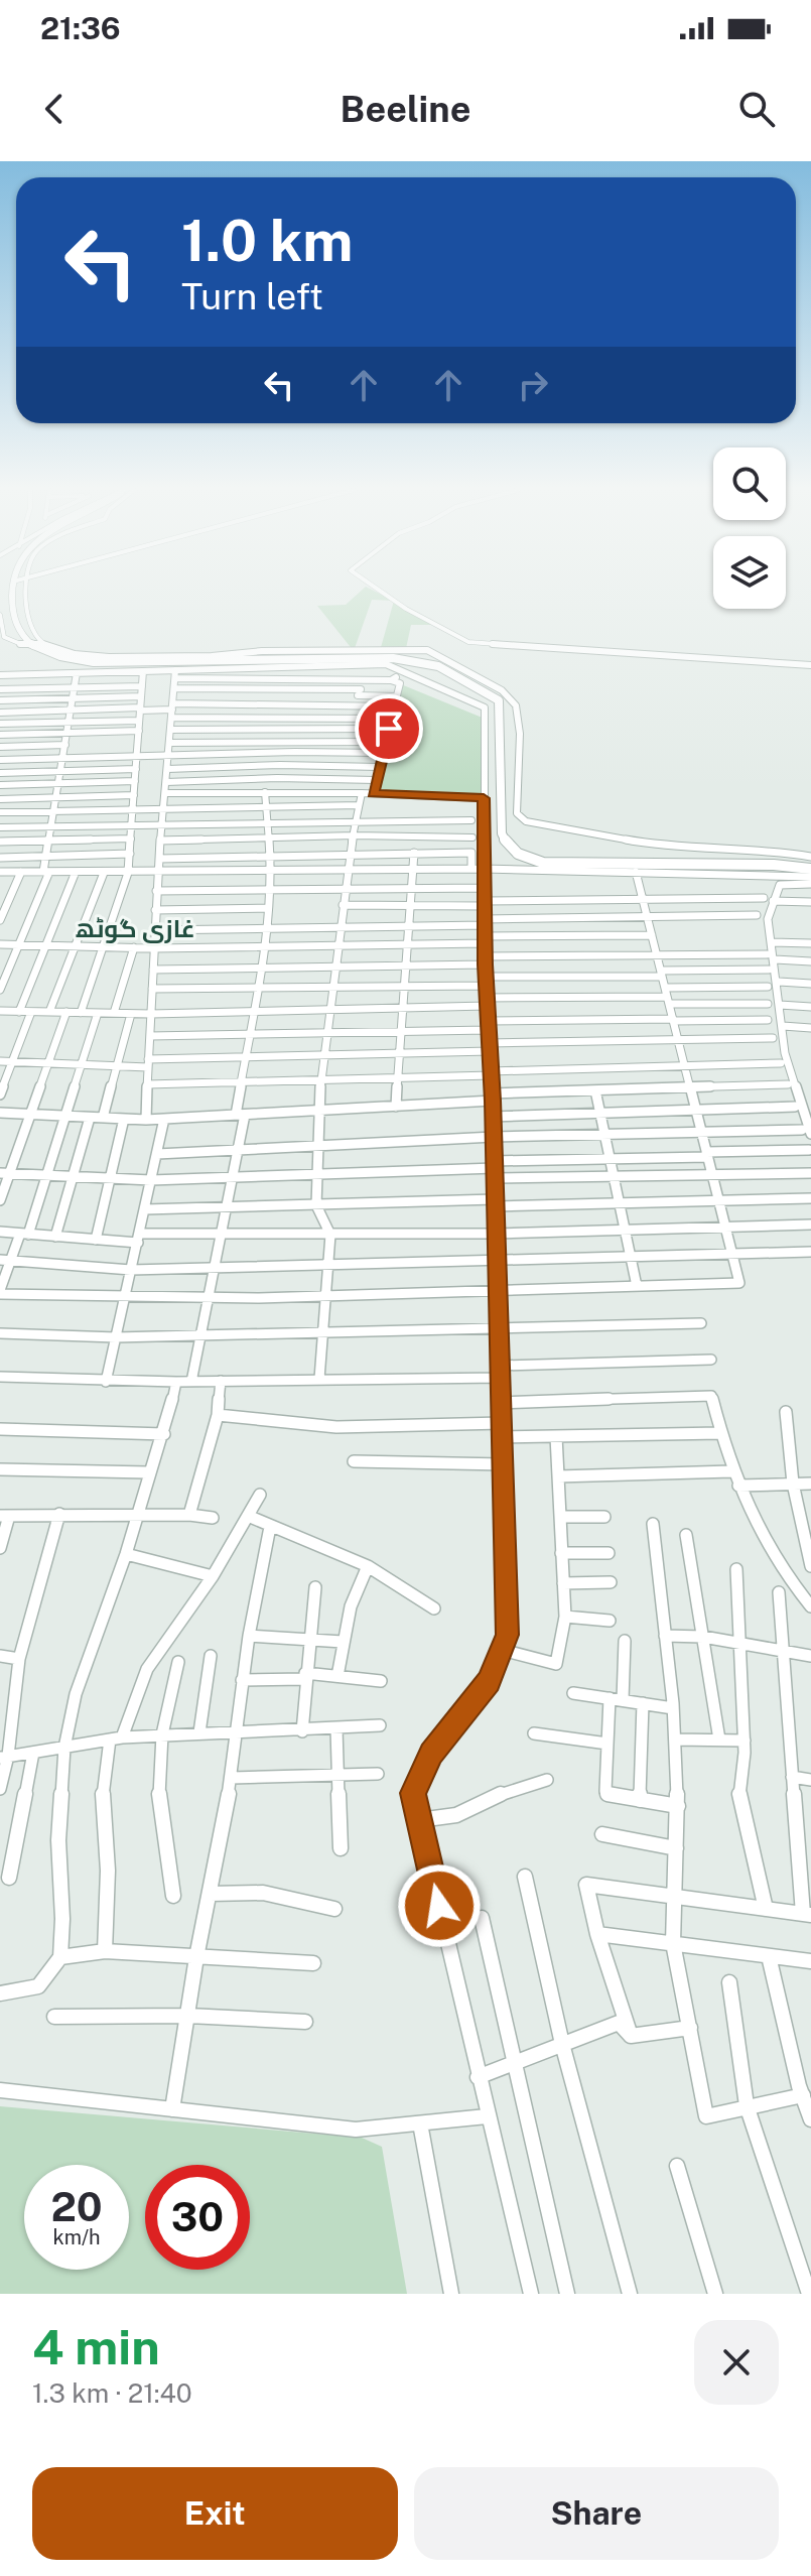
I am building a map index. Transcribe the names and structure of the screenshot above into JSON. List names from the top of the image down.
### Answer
{
  "districts": ["غازی گوٹھ"],
  "page": {
    "status": "21:36",
    "header": "Beeline",
    "turn": ["1.0 km", "Turn left"],
    "speed": "20 km/h",
    "limit": "30",
    "heading": ["4 min", "1.3 km · 21:40"],
    "buttons": ["Exit", "Share"]
  }
}
